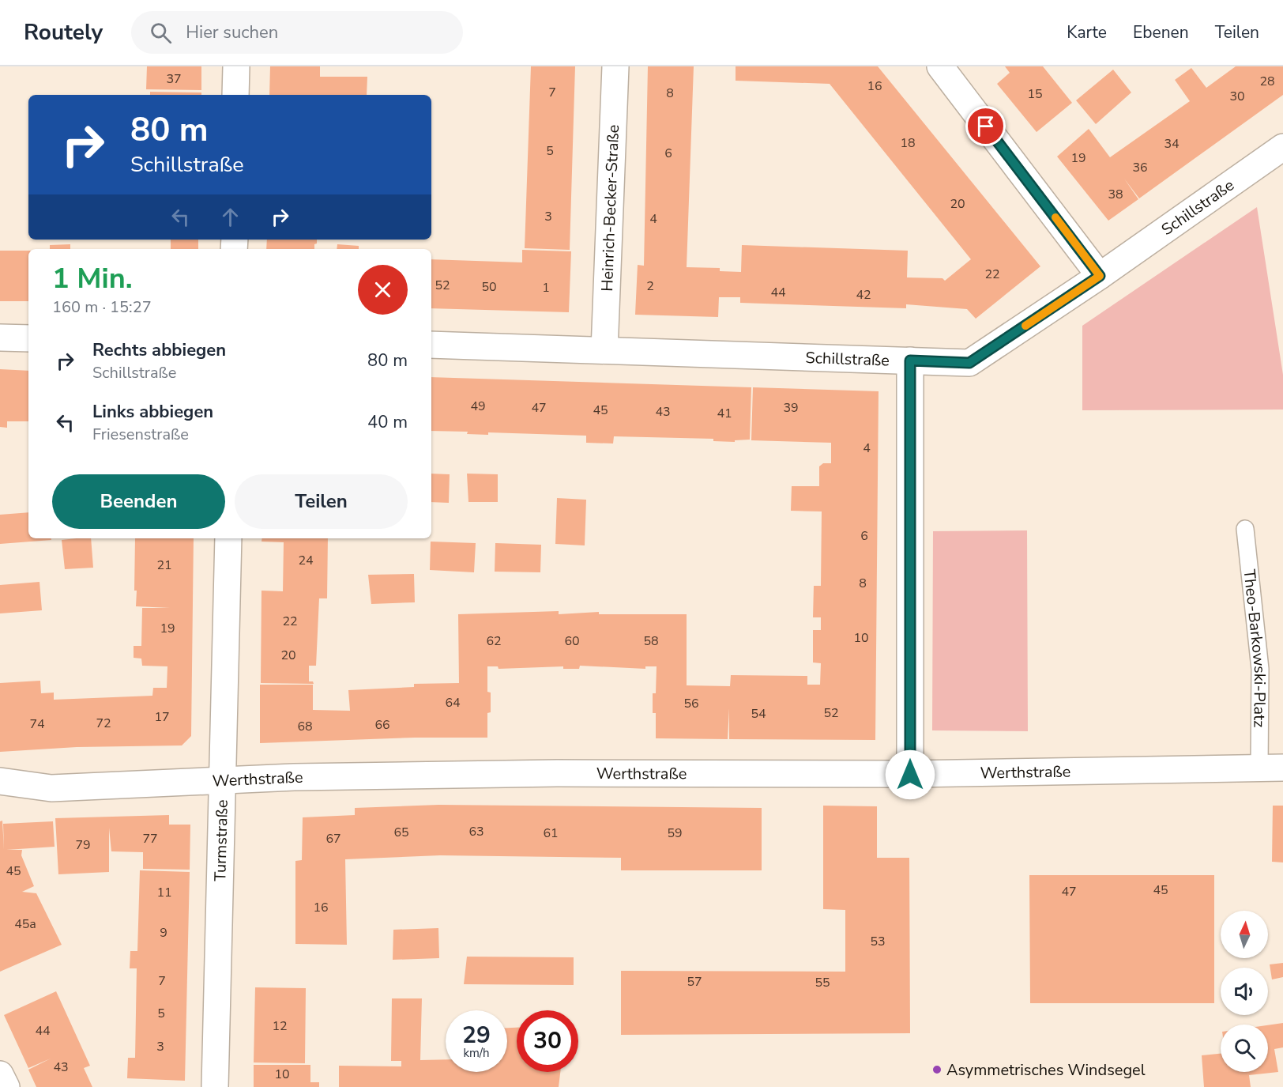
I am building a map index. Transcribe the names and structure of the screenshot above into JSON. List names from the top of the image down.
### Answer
{
  "streets": {
    "street": [
      "Schillstraße",
      "Heinrich-Becker-Straße",
      "Werthstraße",
      "Turmstraße"
    ],
    "lane": ["Theo-Barkowski-Platz"]
  },
  "crossings": [
    ["Schillstraße", "Heinrich-Becker-Straße"],
    ["Theo-Barkowski-Platz", "Werthstraße"],
    ["Werthstraße", "Turmstraße"]
  ],
  "places": ["Asymmetrisches Windsegel"],
  "house_numbers": [
    "37",
    "28",
    "16",
    "7",
    "8",
    "15",
    "30",
    "18",
    "34",
    "5",
    "6",
    "19",
    "36",
    "38",
    "20",
    "3",
    "4",
    "22",
    "52",
    "2",
    "50",
    "1",
    "44",
    "42",
    "49",
    "47",
    "39",
    "45",
    "43",
    "41",
    "4",
    "6",
    "24",
    "21",
    "8",
    "22",
    "19",
    "10",
    "62",
    "60",
    "58",
    "20",
    "64",
    "56",
    "52",
    "54",
    "17",
    "72",
    "74",
    "66",
    "68",
    "63",
    "65",
    "61",
    "59",
    "77",
    "67",
    "79",
    "45",
    "45",
    "47",
    "11",
    "16",
    "45a",
    "9",
    "53",
    "7",
    "57",
    "55",
    "5",
    "12",
    "44",
    "3",
    "43",
    "10"
  ],
  "north": "top",
  "page": {
    "header": "Routely",
    "search": "Hier suchen",
    "nav": ["Karte", "Ebenen", "Teilen"],
    "turn": ["80 m", "Schillstraße"],
    "heading": ["1 Min.", "160 m · 15:27"],
    "list": [
      {
        "name": "Rechts abbiegen",
        "note": "Schillstraße",
        "value": "80 m"
      },
      {
        "name": "Links abbiegen",
        "note": "Friesenstraße",
        "value": "40 m"
      }
    ],
    "buttons": ["Beenden", "Teilen"],
    "speed": "29 km/h",
    "limit": "30"
  }
}
